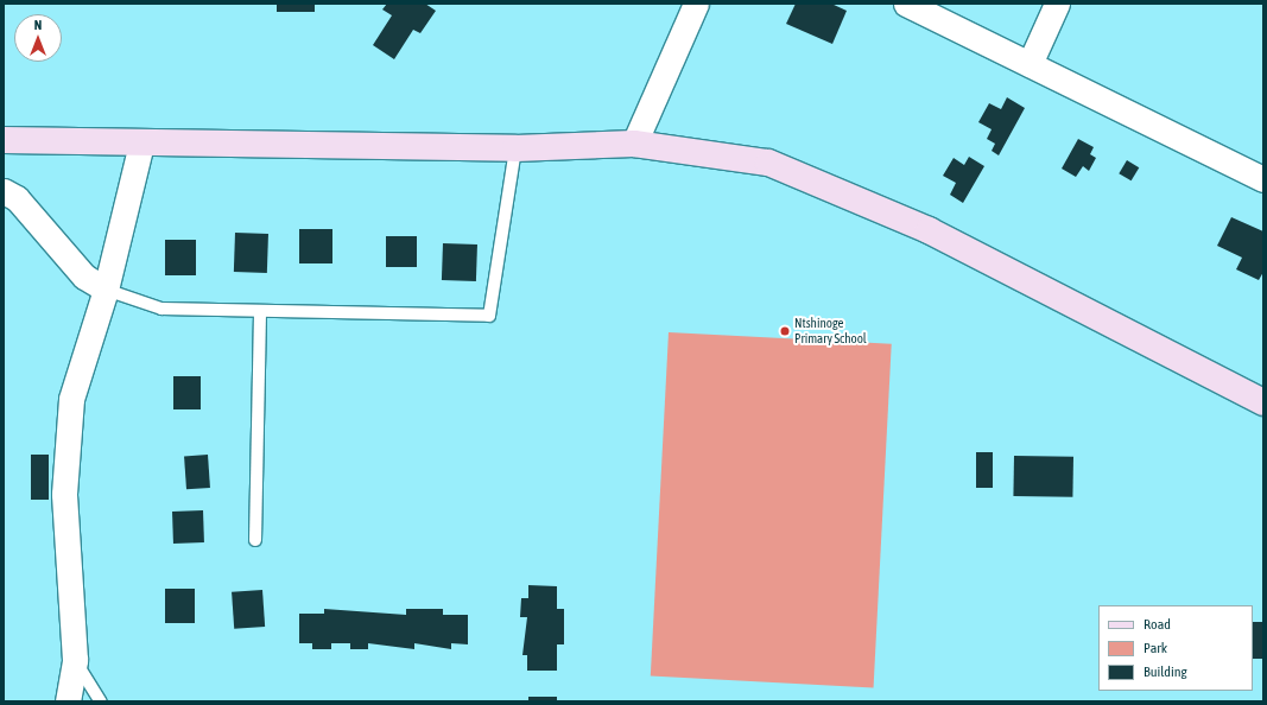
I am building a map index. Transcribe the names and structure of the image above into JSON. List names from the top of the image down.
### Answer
{
  "places": ["Ntshinoge Primary School"],
  "legend": ["Road", "Park", "Building"],
  "north": "top"
}
